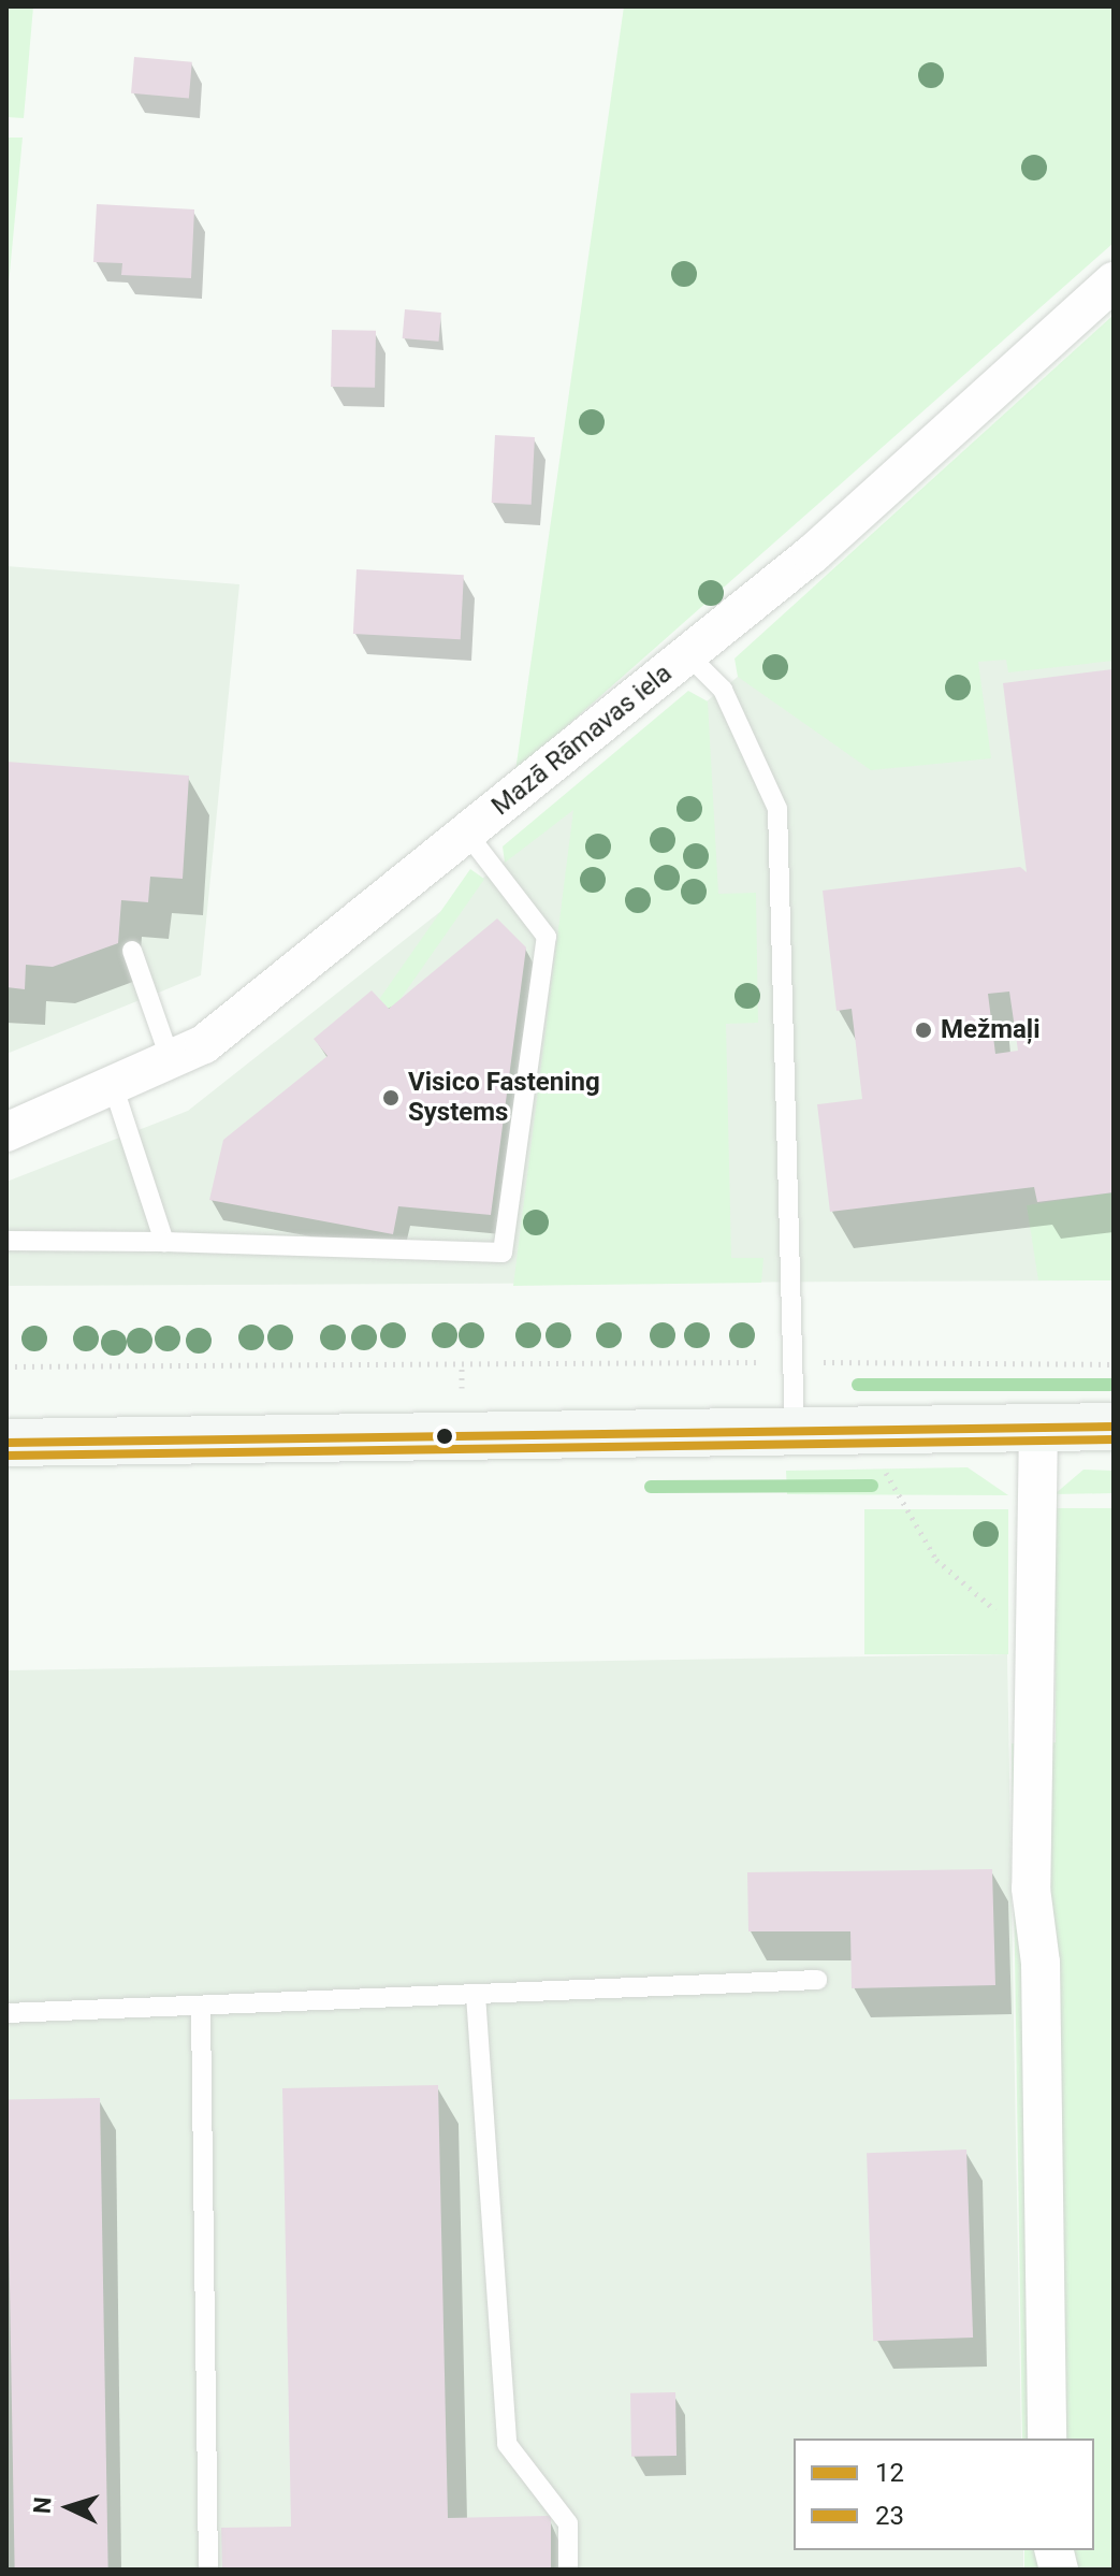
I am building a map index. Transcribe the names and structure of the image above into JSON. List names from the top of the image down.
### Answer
{
  "streets": {
    "street": ["Mazā Rāmavas iela"]
  },
  "places": ["Mežmaļi", "Visico Fastening Systems"],
  "lines": ["transit line 12", "transit line 23"],
  "legend": ["12", "23"],
  "north": "left"
}
